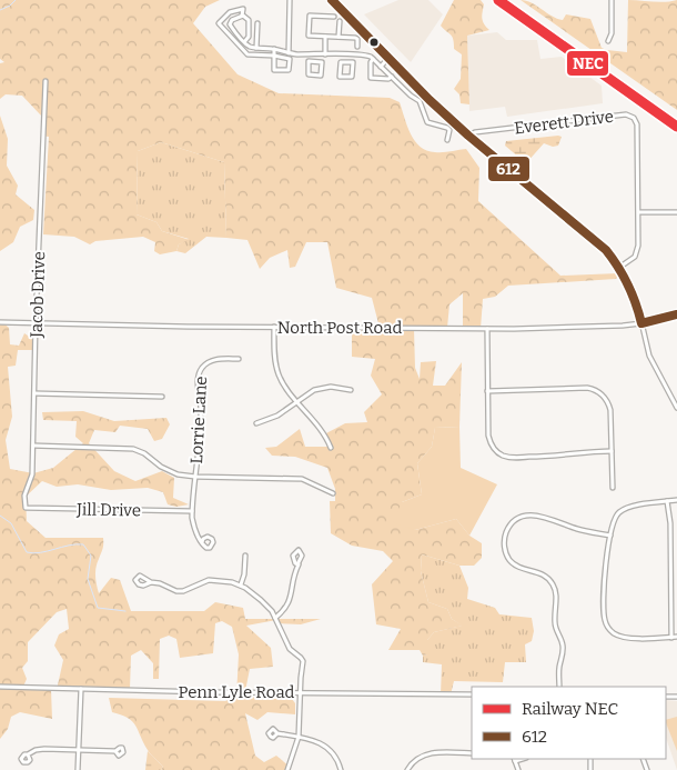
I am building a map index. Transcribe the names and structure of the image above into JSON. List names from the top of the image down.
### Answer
{
  "streets": {
    "street": [
      "Everett Drive",
      "Jacob Drive",
      "North Post Road",
      "Lorrie Lane",
      "Jill Drive",
      "Penn Lyle Road"
    ]
  },
  "crossings": [
    ["Jacob Drive", "North Post Road"],
    ["Jacob Drive", "Jill Drive"],
    ["Lorrie Lane", "Jill Drive"]
  ],
  "lines": ["rail line NEC", "transit line 612"],
  "legend": ["Railway NEC", "612"]
}
